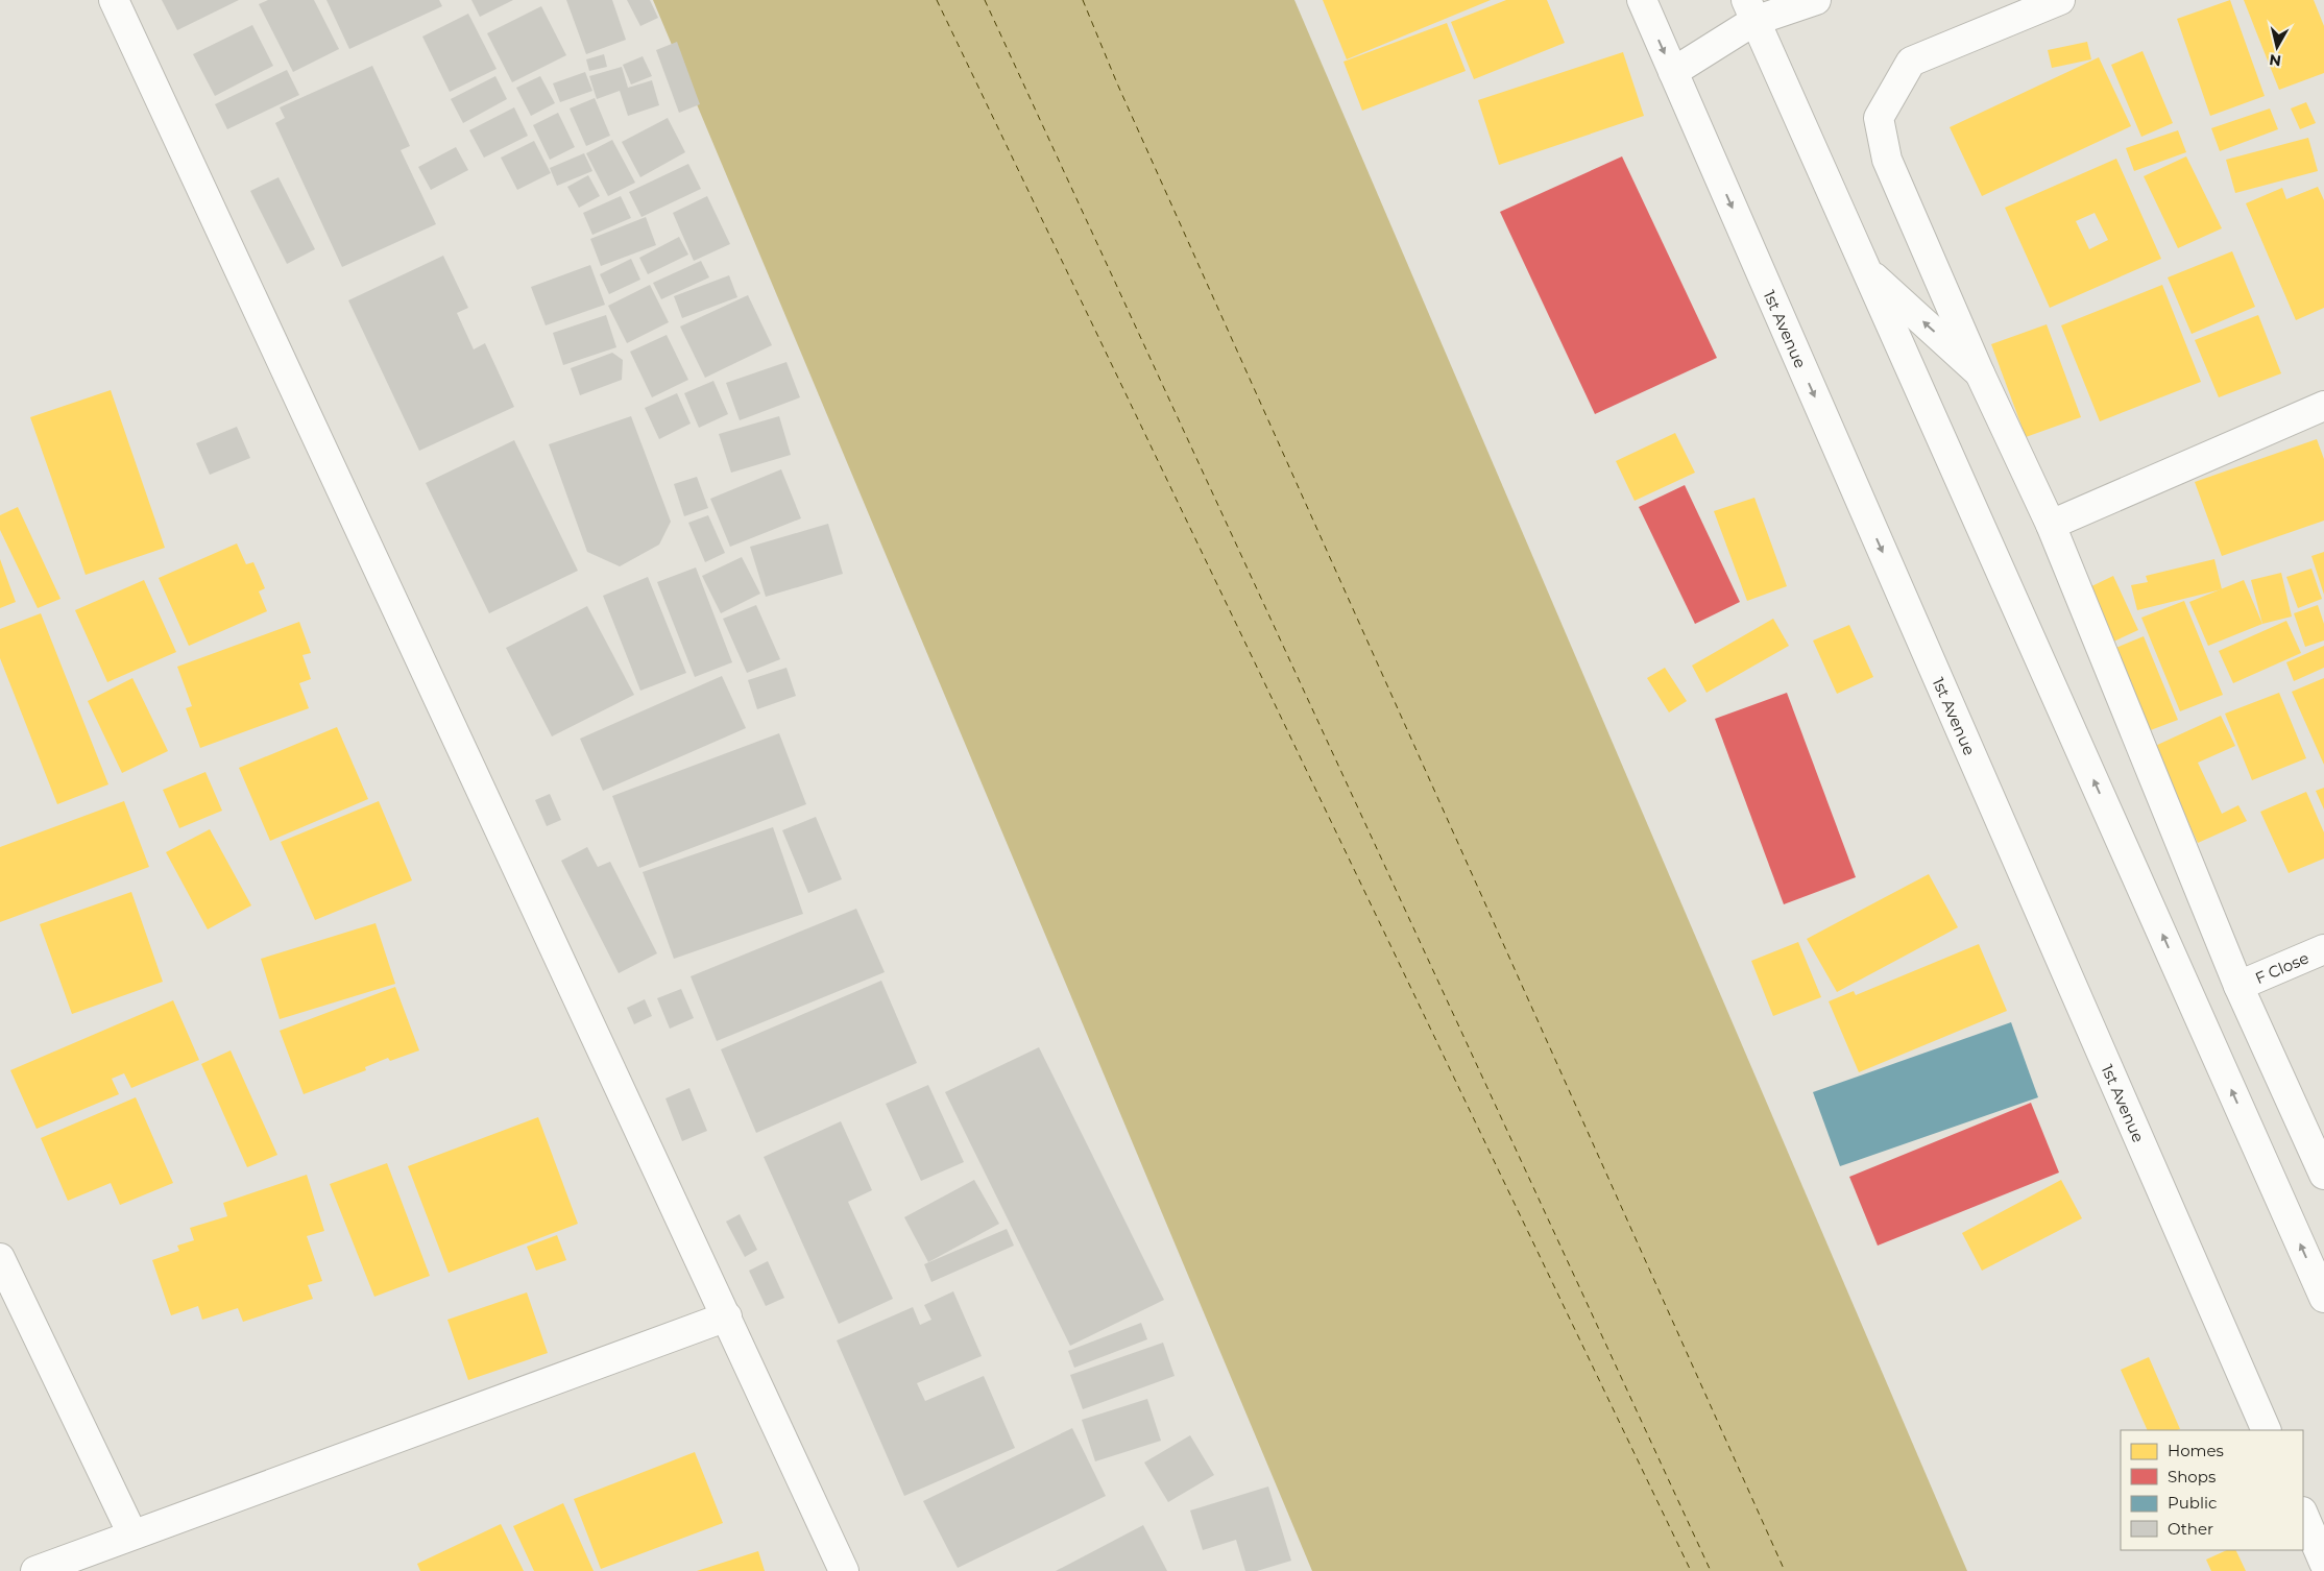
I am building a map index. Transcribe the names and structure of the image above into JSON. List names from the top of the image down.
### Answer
{
  "streets": {
    "street": ["1st Avenue", "F Close"]
  },
  "legend": [
    "Homes",
    "Shops",
    "Public",
    "Other"
  ],
  "north": "bottom"
}
